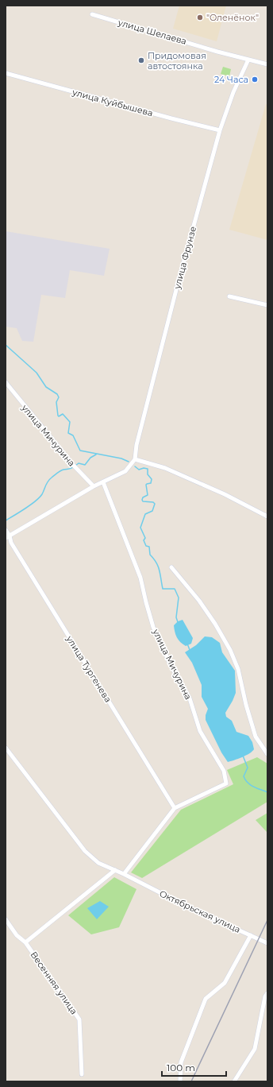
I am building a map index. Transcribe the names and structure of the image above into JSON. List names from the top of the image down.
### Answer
{
  "streets": {
    "street": [
      "улица Шелаева",
      "улица Куйбышева",
      "улица Фрунзе",
      "улица Мичурина",
      "улица Тургенева",
      "Октябрьская улица",
      "Весенняя улица"
    ]
  },
  "crossings": [
    ["улица Шелаева", "улица Фрунзе"],
    ["улица Куйбышева", "улица Фрунзе"],
    ["улица Мичурина", "улица Тургенева"]
  ],
  "places": ["\"Оленёнок\"", "Придомовая автостоянка", "24 Часа"],
  "scale_bar": "100 m"
}
